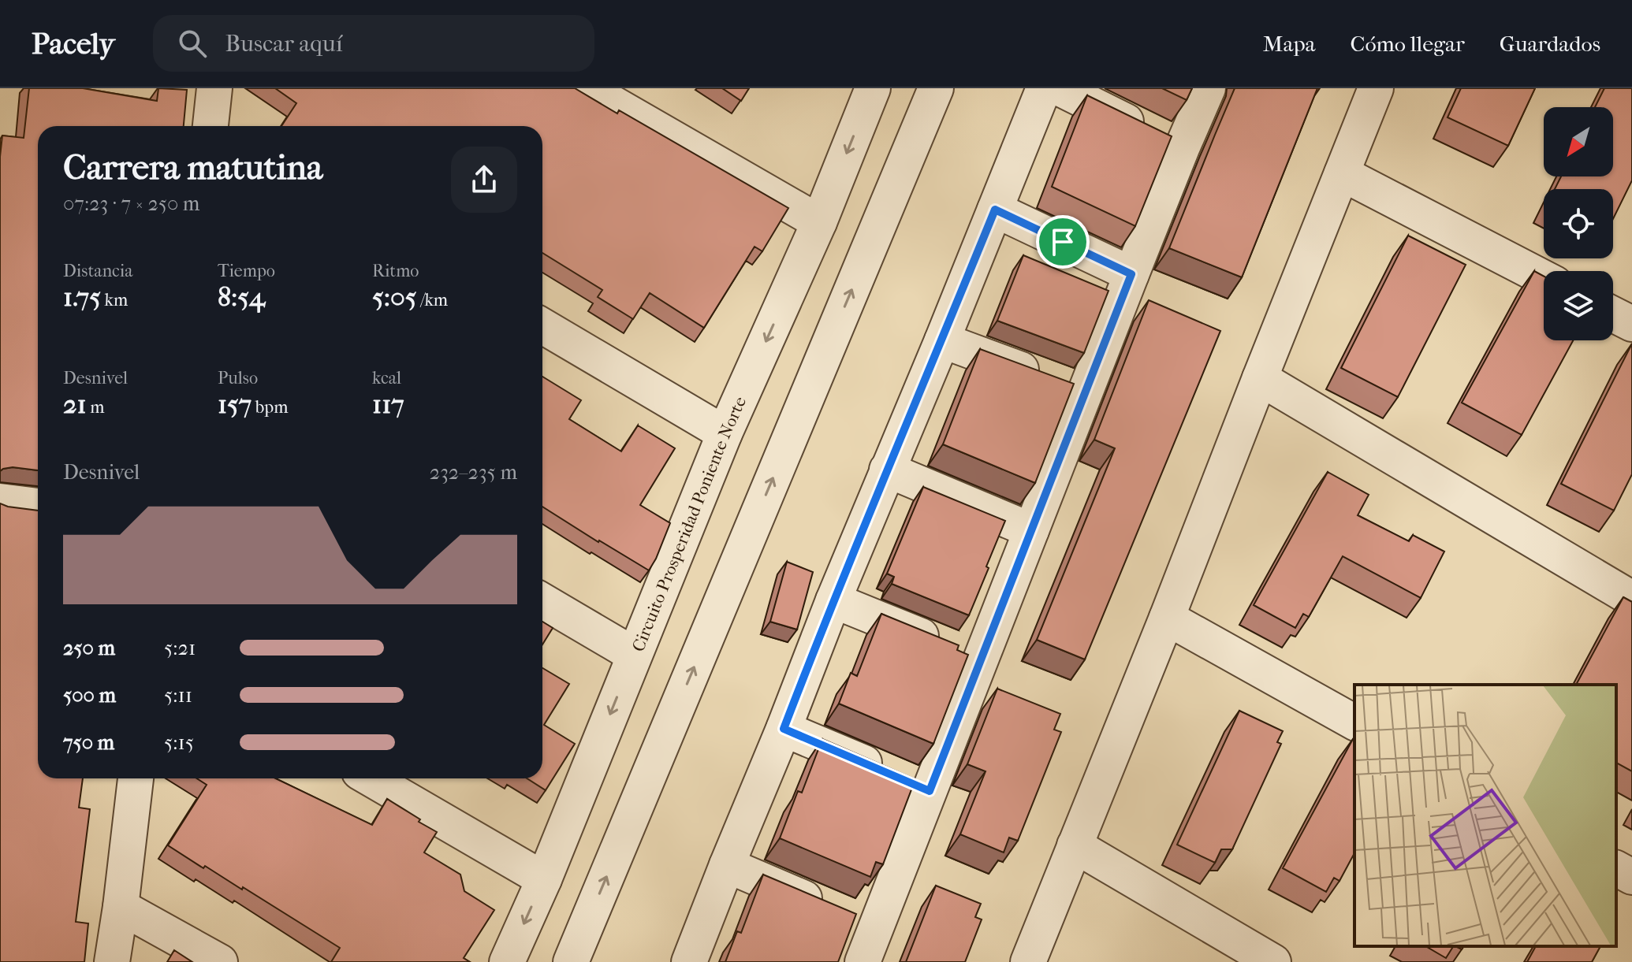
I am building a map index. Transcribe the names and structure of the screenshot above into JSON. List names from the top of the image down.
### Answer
{
  "streets": {
    "street": ["Circuito Prosperidad Poniente Norte"]
  },
  "north": "bottom left",
  "page": {
    "header": "Pacely",
    "search": "Buscar aquí",
    "nav": ["Mapa", "Cómo llegar", "Guardados"],
    "heading": ["Carrera matutina", "07:23 · 7 × 250 m"],
    "stats": [
      ["Distancia", "1.75 km"],
      ["Tiempo", "8:54"],
      ["Ritmo", "5:05 /km"],
      ["Desnivel", "21 m"],
      ["Pulso", "157 bpm"],
      ["kcal", "117"]
    ],
    "chart": ["Desnivel", "232–235 m"],
    "list": [
      {
        "name": "250 m",
        "note": "5:21"
      },
      {
        "name": "500 m",
        "note": "5:11"
      },
      {
        "name": "750 m",
        "note": "5:15"
      }
    ]
  }
}
